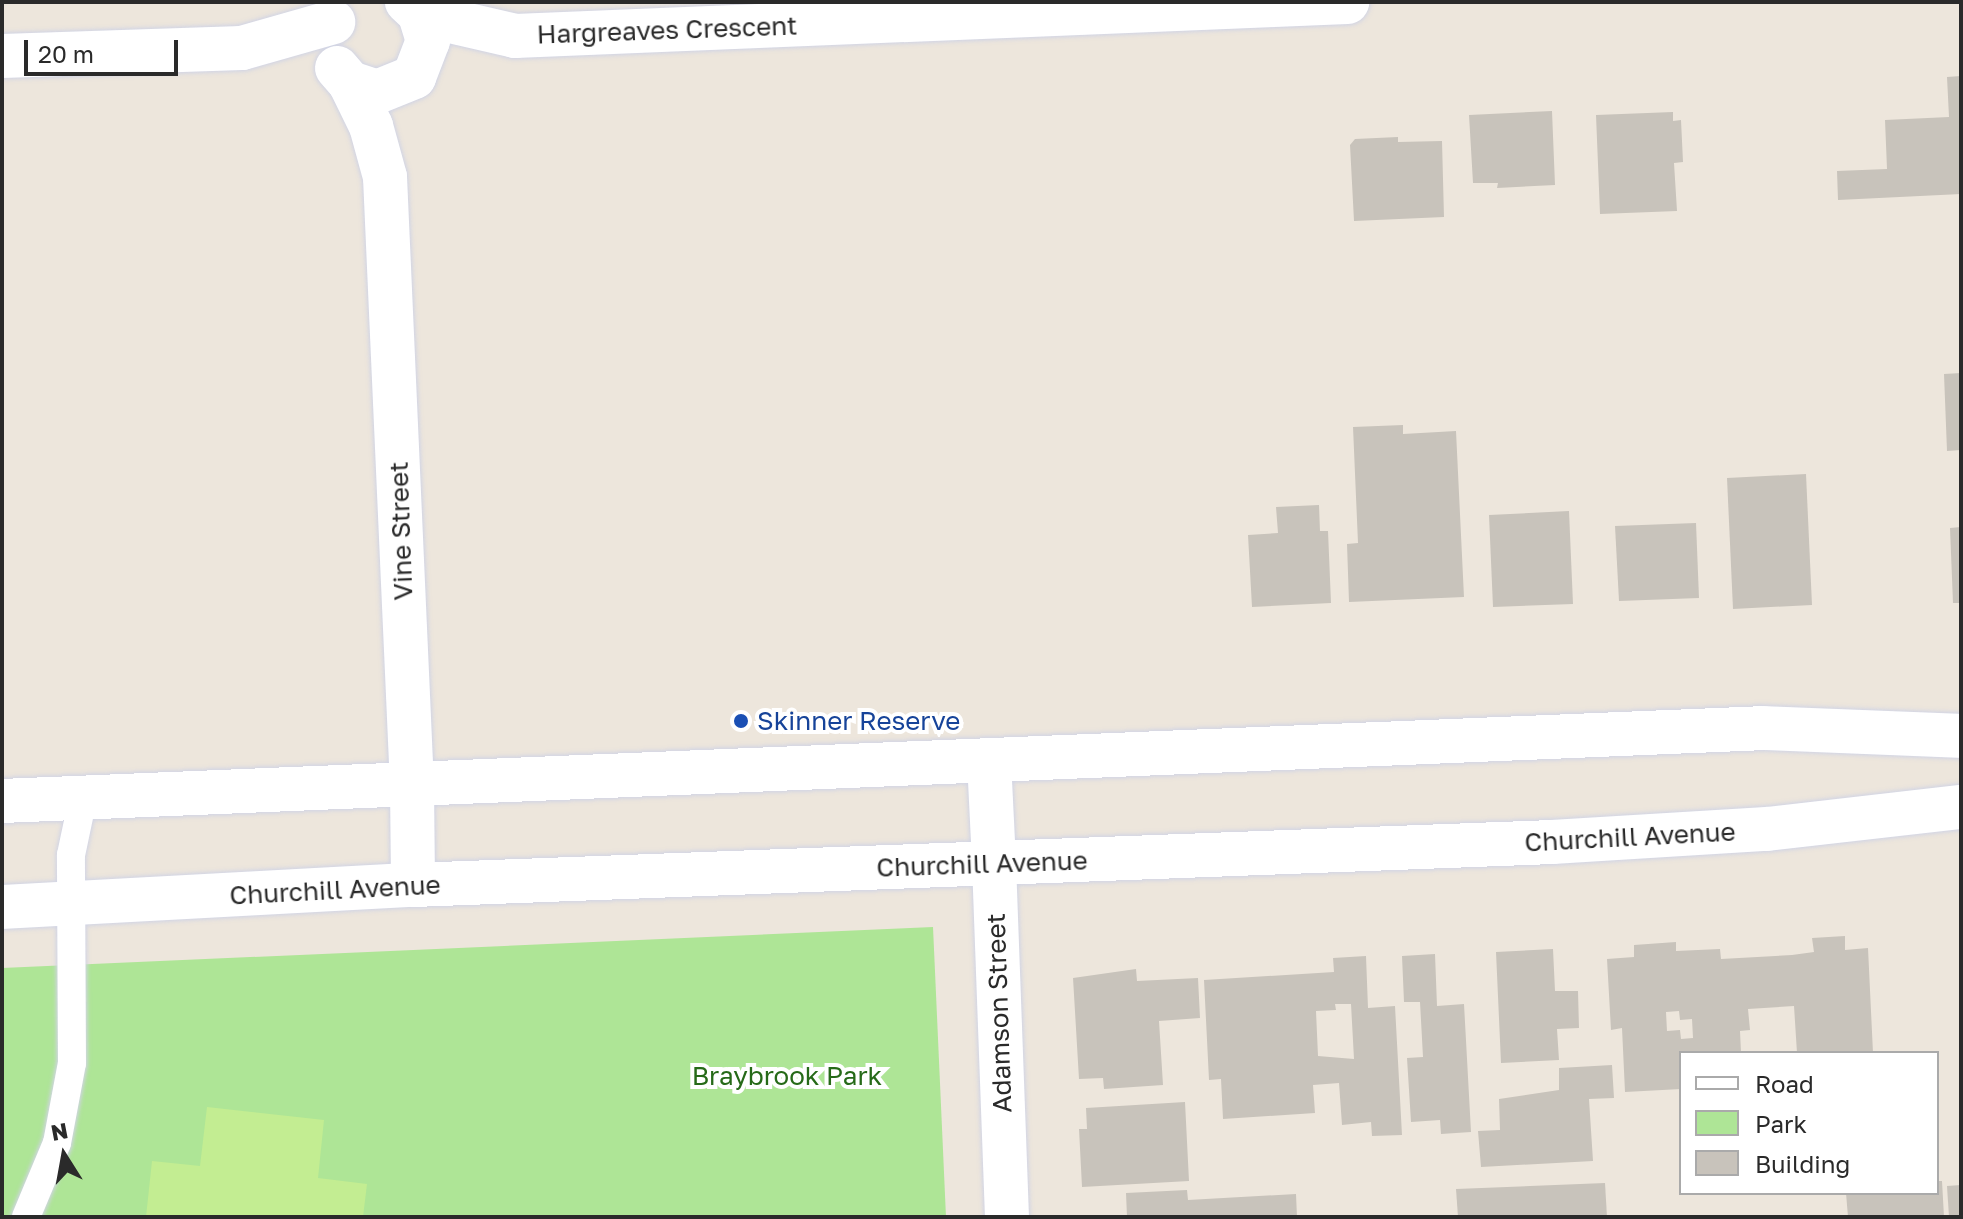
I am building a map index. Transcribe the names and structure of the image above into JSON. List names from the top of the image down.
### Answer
{
  "streets": {
    "main road": [
      "Hargreaves Crescent",
      "Vine Street",
      "Churchill Avenue",
      "Adamson Street"
    ]
  },
  "crossings": [
    ["Hargreaves Crescent", "Vine Street"],
    ["Vine Street", "Churchill Avenue"],
    ["Churchill Avenue", "Adamson Street"]
  ],
  "parks": ["Braybrook Park"],
  "places": ["Skinner Reserve"],
  "legend": ["Road", "Park", "Building"],
  "scale_bar": "20 m",
  "north": "top"
}
